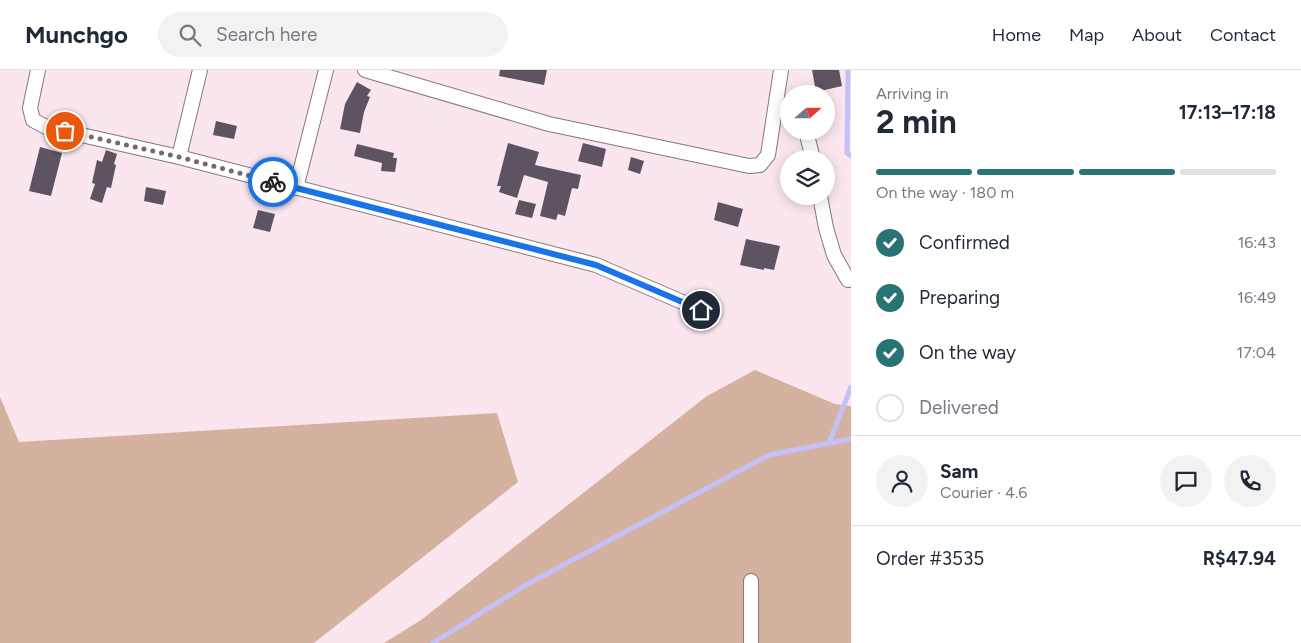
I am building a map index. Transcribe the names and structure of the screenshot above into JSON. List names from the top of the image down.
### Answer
{
  "north": "right",
  "page": {
    "header": "Munchgo",
    "search": "Search here",
    "nav": [
      "Home",
      "Map",
      "About",
      "Contact"
    ],
    "heading": ["2 min", "Arriving in", "17:13–17:18"],
    "panel": [
      "Sam",
      "Courier · 4.6",
      "Order #3535",
      "R$47.94"
    ],
    "bar": "On the way · 180 m",
    "list": [
      ["Confirmed", "16:43"],
      ["Preparing", "16:49"],
      ["On the way", "17:04"],
      "Delivered"
    ]
  }
}
